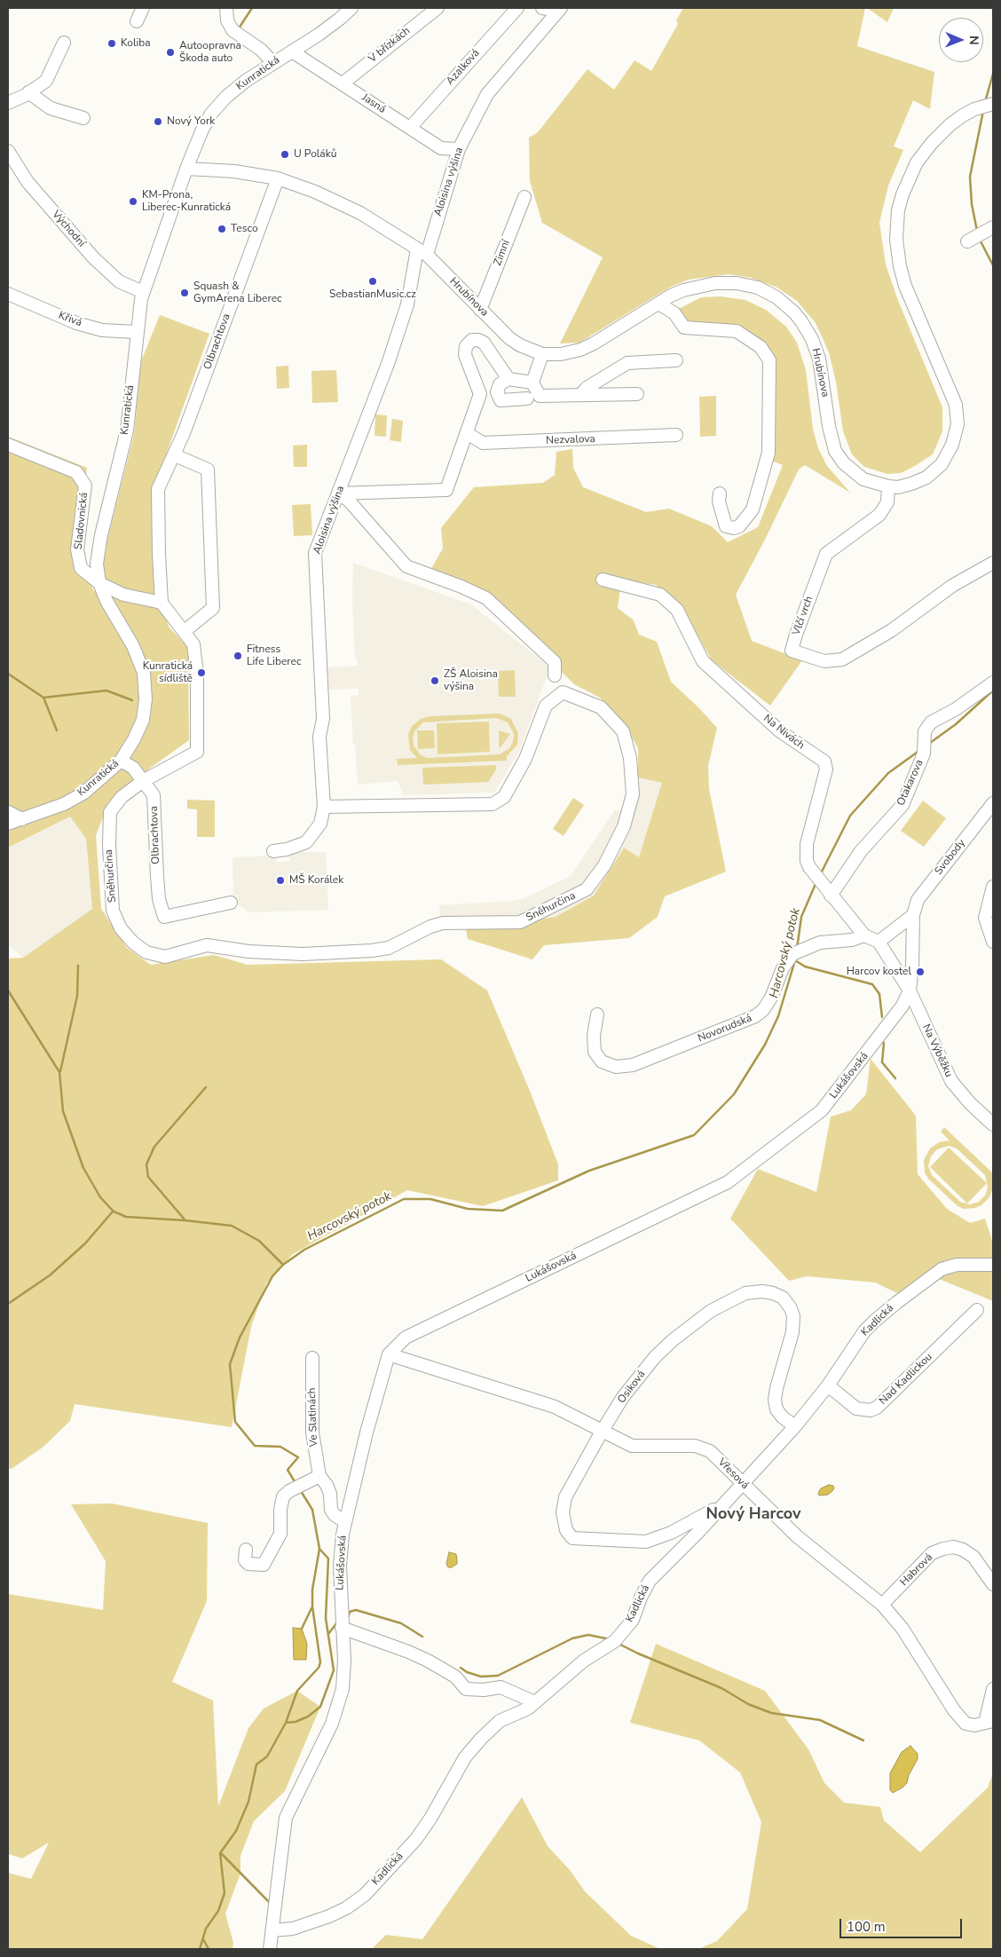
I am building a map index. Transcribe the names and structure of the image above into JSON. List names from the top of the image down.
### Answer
{
  "streets": {
    "street": [
      "V břízkách",
      "Azalková",
      "Kunratická",
      "Jasná",
      "Aloisina výšina",
      "Východní",
      "Zimní",
      "Hrubínova",
      "Křivá",
      "Olbrachtova",
      "Nezvalova",
      "Sladovnická",
      "Vlčí vrch",
      "Na Nivách",
      "Otakarova",
      "Svobody",
      "Sněhurčina",
      "Novorudská",
      "Na Výběžku",
      "Lukášovská",
      "Kadlická",
      "Nad Kadlickou",
      "Osiková",
      "Ve Slatinách",
      "Vřesová",
      "Habrová"
    ]
  },
  "crossings": [
    ["V břízkách", "Jasná"],
    ["Azalková", "Jasná"],
    ["Kunratická", "Jasná"],
    ["Kunratická", "Východní"],
    ["Kunratická", "Hrubínova"],
    ["Kunratická", "Křivá"],
    ["Kunratická", "Olbrachtova"],
    ["Kunratická", "Sladovnická"],
    ["Jasná", "Aloisina výšina"],
    ["Aloisina výšina", "Hrubínova"],
    ["Aloisina výšina", "Sněhurčina"],
    ["Zimní", "Hrubínova"],
    ["Hrubínova", "Olbrachtova"],
    ["Hrubínova", "Vlčí vrch"],
    ["Olbrachtova", "Sněhurčina"],
    ["Na Nivách", "Otakarova"],
    ["Na Nivách", "Novorudská"],
    ["Svobody", "Na Výběžku"],
    ["Svobody", "Lukášovská"],
    ["Na Výběžku", "Lukášovská"],
    ["Lukášovská", "Kadlická"],
    ["Lukášovská", "Ve Slatinách"],
    ["Lukášovská", "Vřesová"],
    ["Kadlická", "Nad Kadlickou"],
    ["Kadlická", "Osiková"],
    ["Kadlická", "Vřesová"],
    ["Osiková", "Vřesová"],
    ["Vřesová", "Habrová"]
  ],
  "districts": ["Nový Harcov"],
  "water": ["Harcovský potok"],
  "places": [
    "Koliba",
    "Autoopravna Škoda auto",
    "Nový York",
    "U Poláků",
    "KM-Prona, Liberec-Kunratická",
    "Tesco",
    "SebastianMusic.cz",
    "Squash & GymArena Liberec",
    "Fitness Life Liberec",
    "Kunratická sídliště",
    "ZŠ Aloisina výšina",
    "MŠ Korálek",
    "Harcov kostel"
  ],
  "scale_bar": "100 m",
  "north": "right"
}
